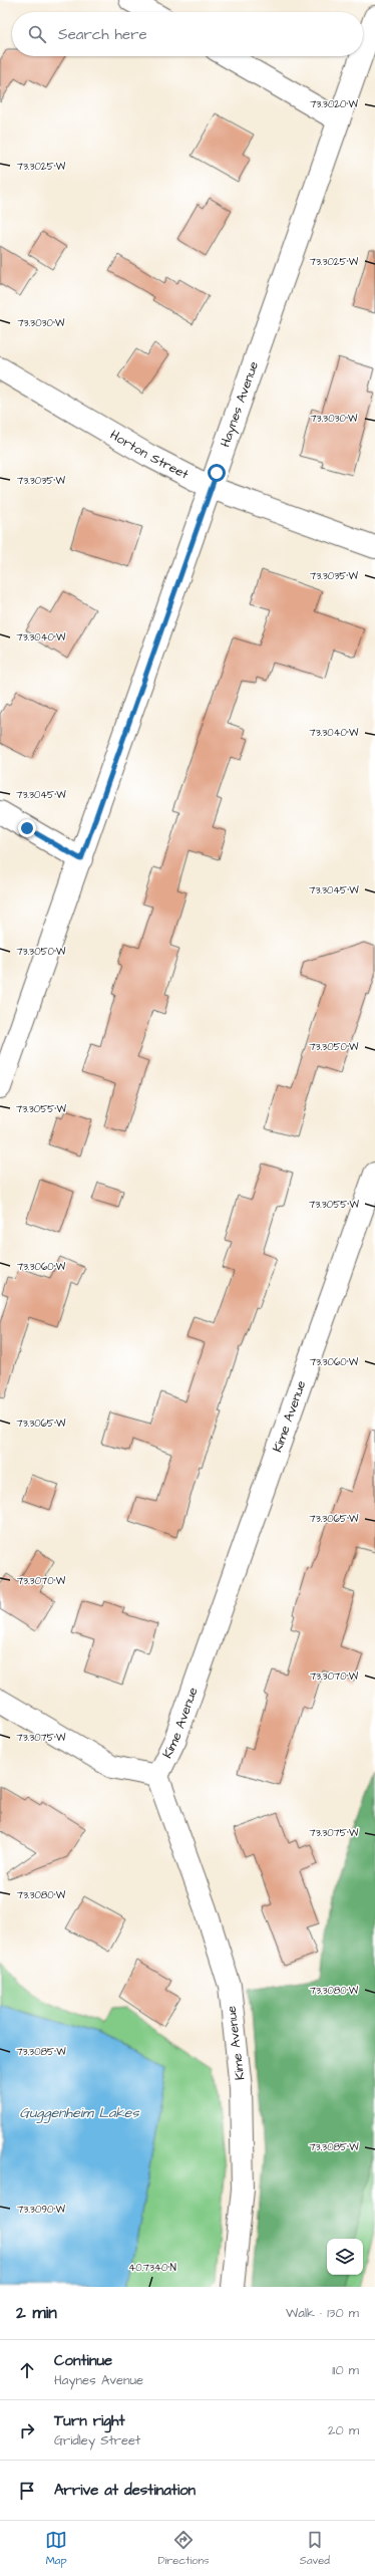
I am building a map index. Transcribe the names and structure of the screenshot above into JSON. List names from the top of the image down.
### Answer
{
  "streets": {
    "street": ["Haynes Avenue", "Horton Street", "Kime Avenue"]
  },
  "crossings": [
    ["Haynes Avenue", "Horton Street"]
  ],
  "water": ["Guggenheim Lakes"],
  "page": {
    "search": "Search here",
    "heading": ["2 min", "Walk · 130 m"],
    "list": [
      ["Continue", "Haynes Avenue", "110 m"],
      ["Turn right", "Gridley Street", "20 m"],
      "Arrive at destination"
    ],
    "nav": ["Map", "Directions", "Saved"]
  },
  "coordinates": [
    "73.3020°W",
    "73.3025°W",
    "73.3030°W",
    "73.3035°W",
    "73.3040°W",
    "73.3045°W",
    "73.3050°W",
    "73.3055°W",
    "73.3060°W",
    "73.3065°W",
    "73.3070°W",
    "73.3075°W",
    "73.3080°W",
    "73.3085°W",
    "73.3090°W",
    "40.7340°N"
  ]
}
